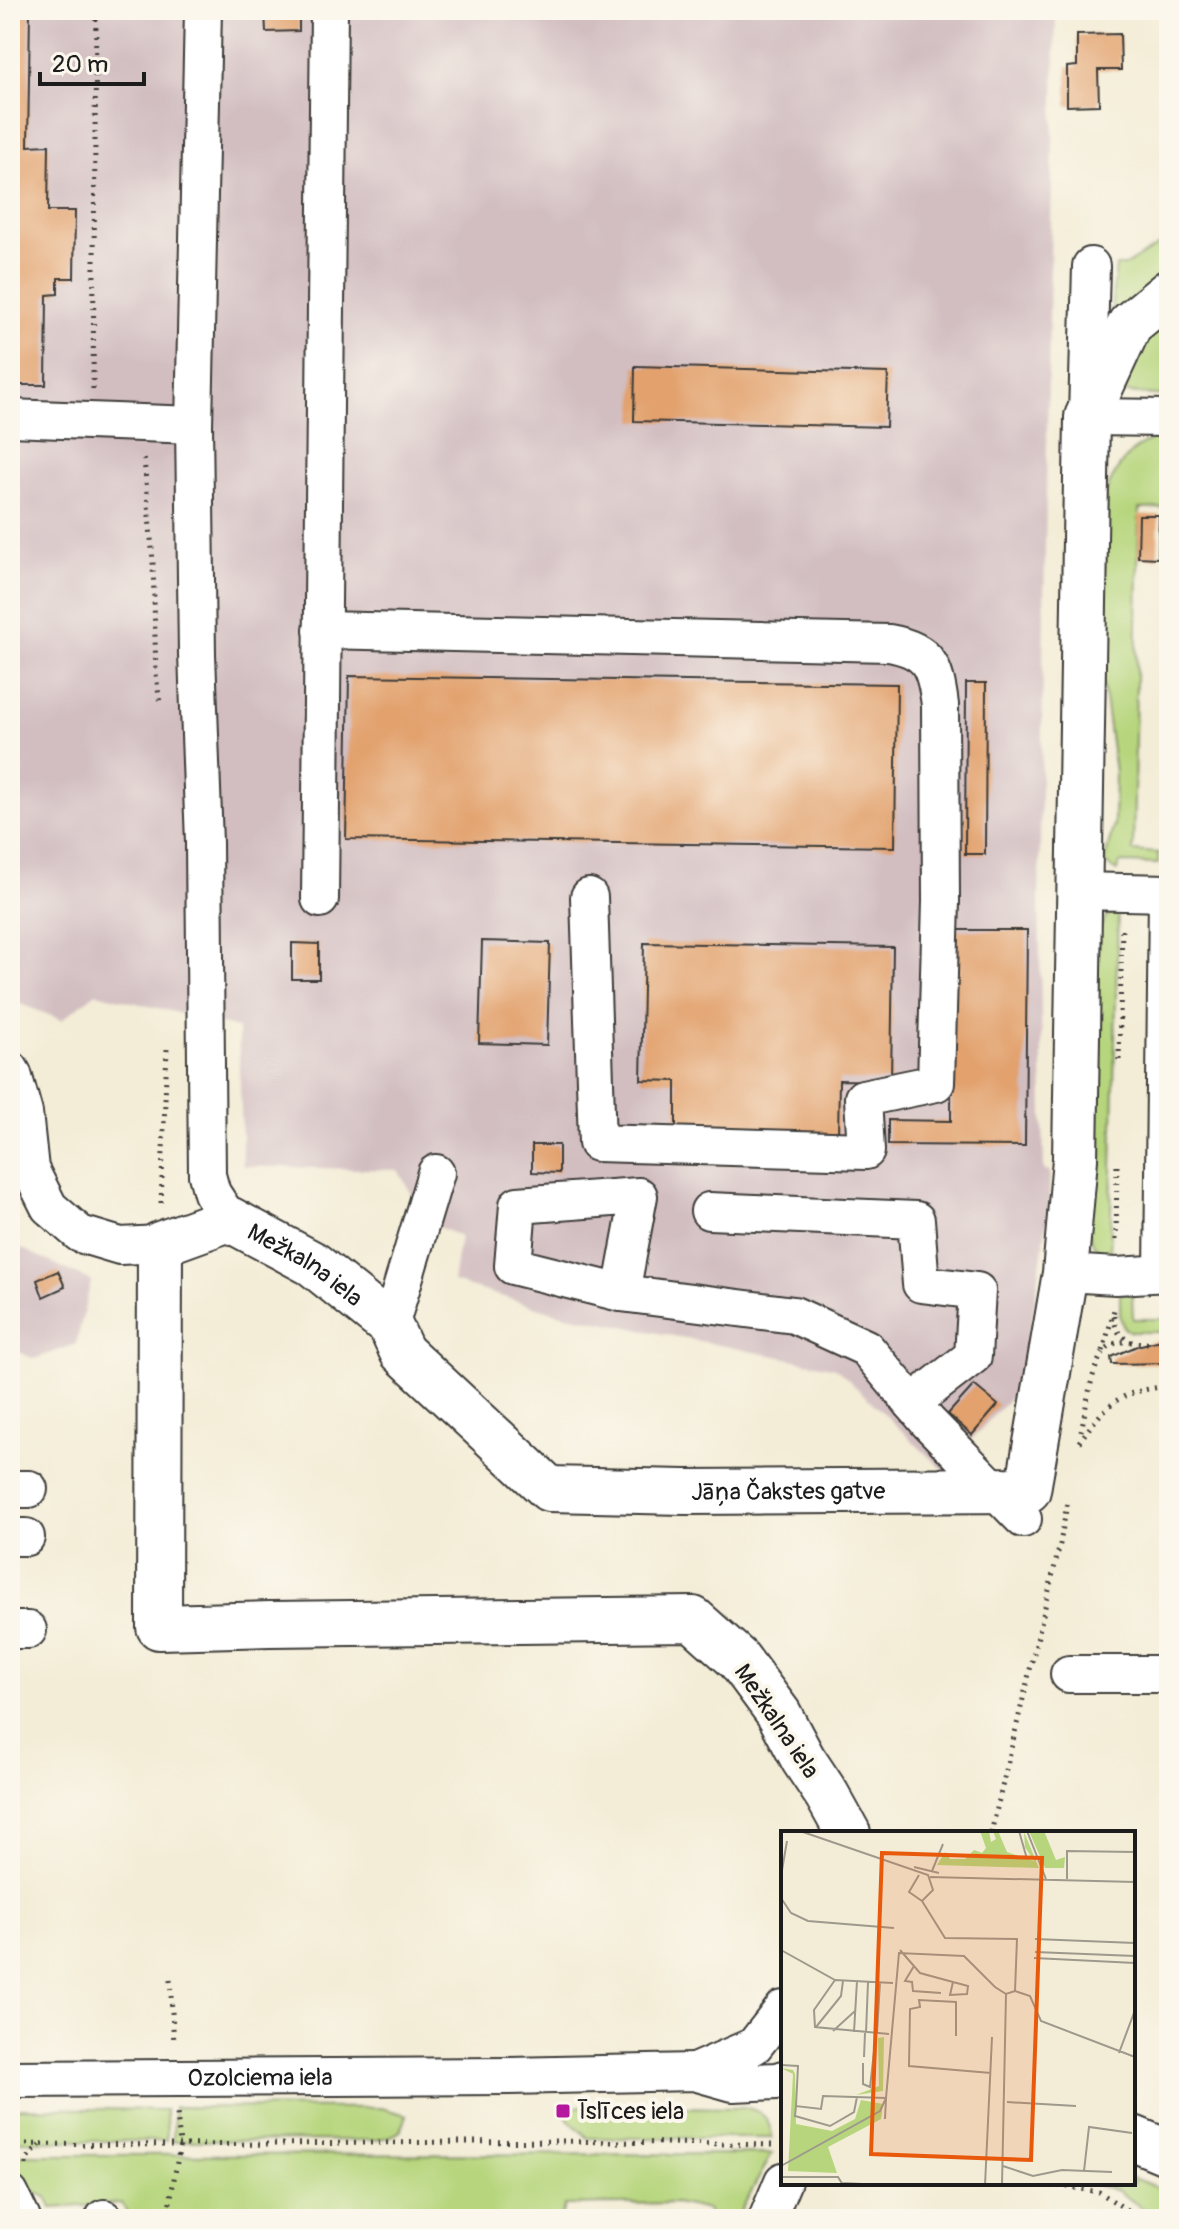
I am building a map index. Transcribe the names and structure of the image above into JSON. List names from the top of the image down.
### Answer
{
  "streets": {
    "highway": ["Mežkalna iela", "Jāņa Čakstes gatve"],
    "street": ["Ozolciema iela"]
  },
  "crossings": [
    ["Mežkalna iela", "Jāņa Čakstes gatve"]
  ],
  "places": {
    "transit": ["Īslīces iela"]
  },
  "scale_bar": "20 m"
}
